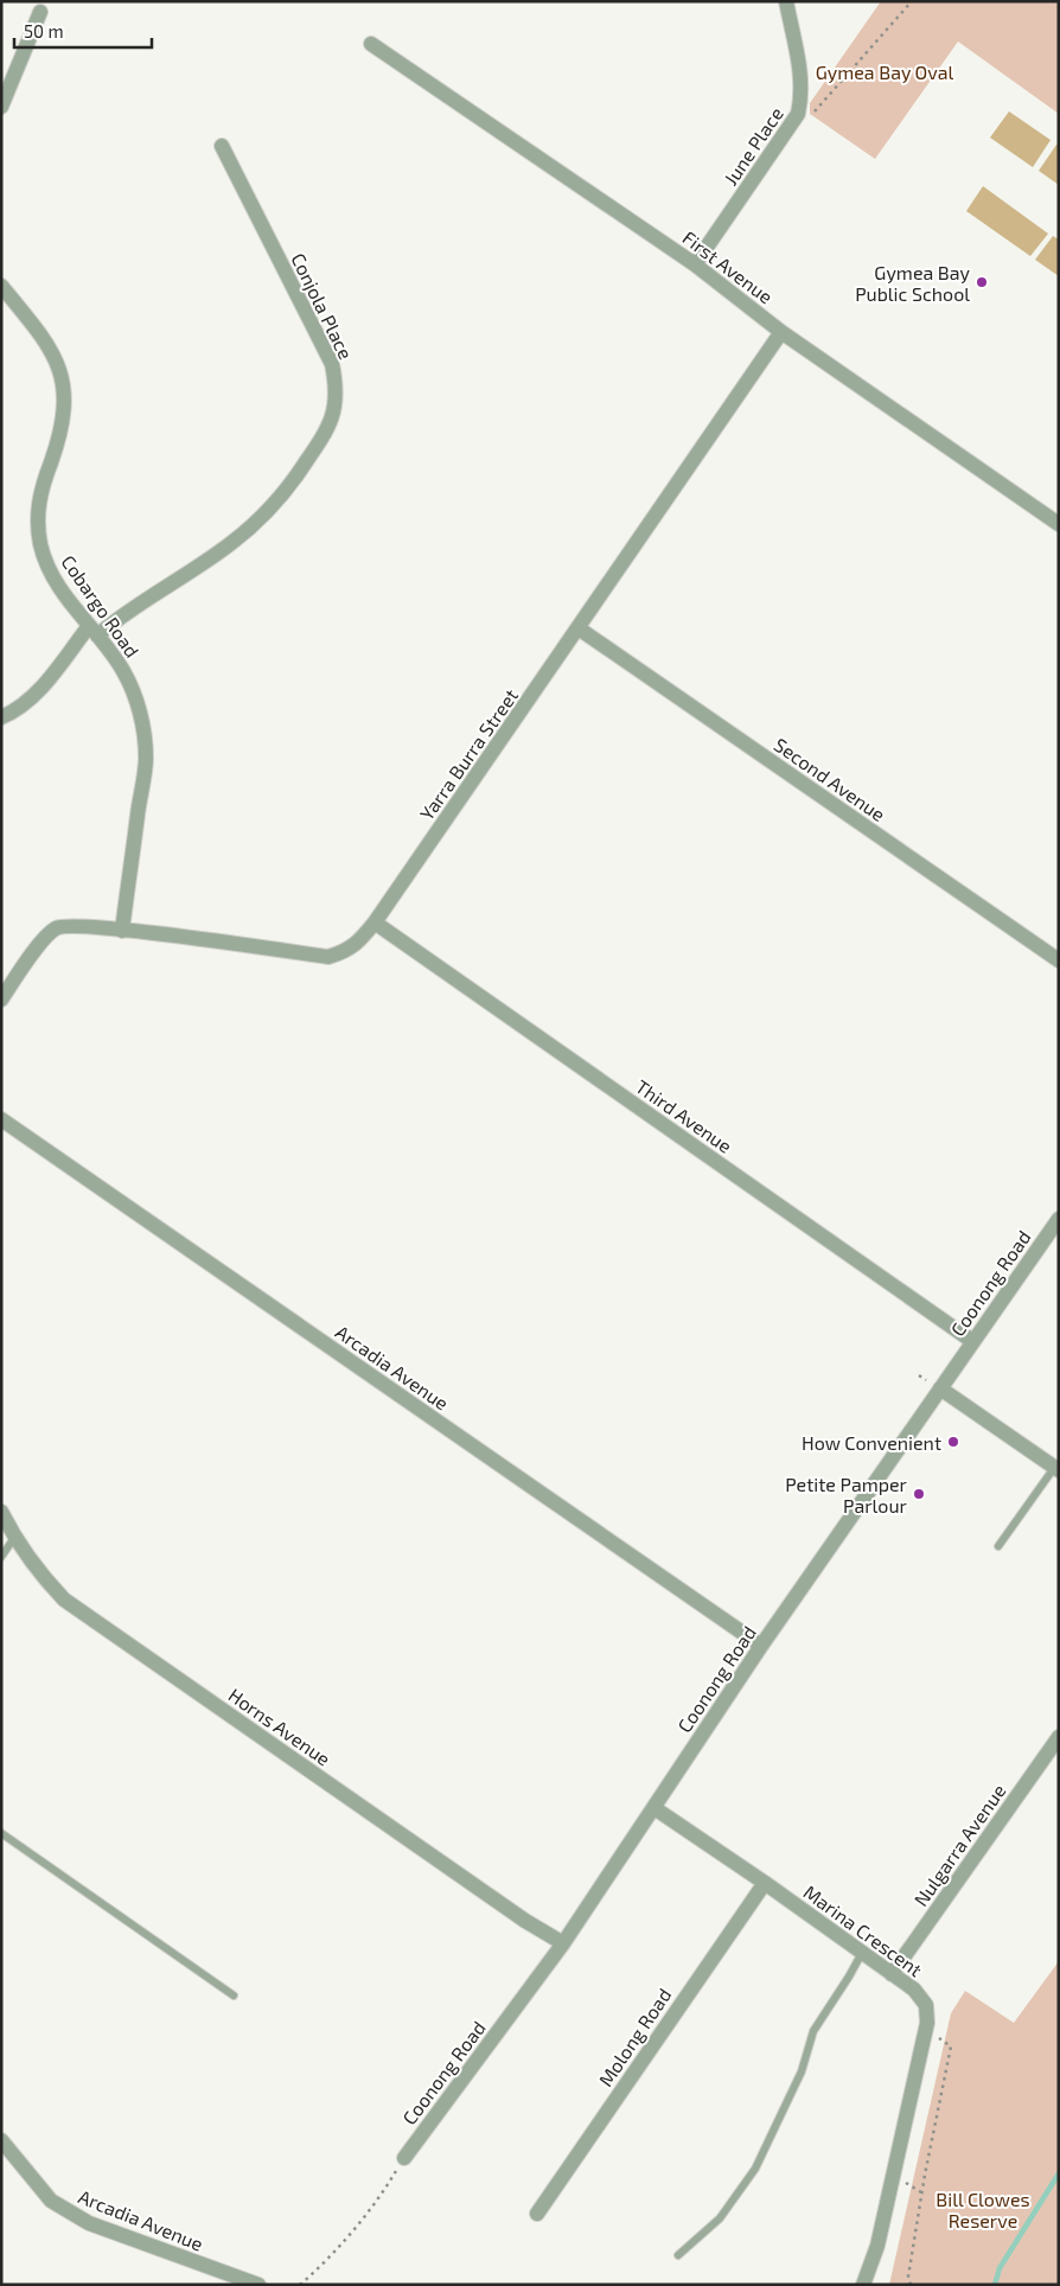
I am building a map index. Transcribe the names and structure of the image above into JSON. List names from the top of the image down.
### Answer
{
  "streets": {
    "street": [
      "June Place",
      "First Avenue",
      "Conjola Place",
      "Cobargo Road",
      "Yarra Burra Street",
      "Second Avenue",
      "Third Avenue",
      "Coonong Road",
      "Arcadia Avenue",
      "Horns Avenue",
      "Nulgarra Avenue",
      "Marina Crescent",
      "Molong Road"
    ]
  },
  "crossings": [
    ["June Place", "First Avenue"],
    ["First Avenue", "Yarra Burra Street"],
    ["Conjola Place", "Cobargo Road"],
    ["Cobargo Road", "Yarra Burra Street"],
    ["Yarra Burra Street", "Second Avenue"],
    ["Yarra Burra Street", "Third Avenue"],
    ["Third Avenue", "Coonong Road"],
    ["Coonong Road", "Arcadia Avenue"],
    ["Coonong Road", "Horns Avenue"],
    ["Coonong Road", "Marina Crescent"],
    ["Nulgarra Avenue", "Marina Crescent"],
    ["Marina Crescent", "Molong Road"]
  ],
  "parks": ["Gymea Bay Oval", "Bill Clowes Reserve"],
  "places": ["Gymea Bay Public School", "How Convenient", "Petite Pamper Parlour"],
  "scale_bar": "50 m"
}
